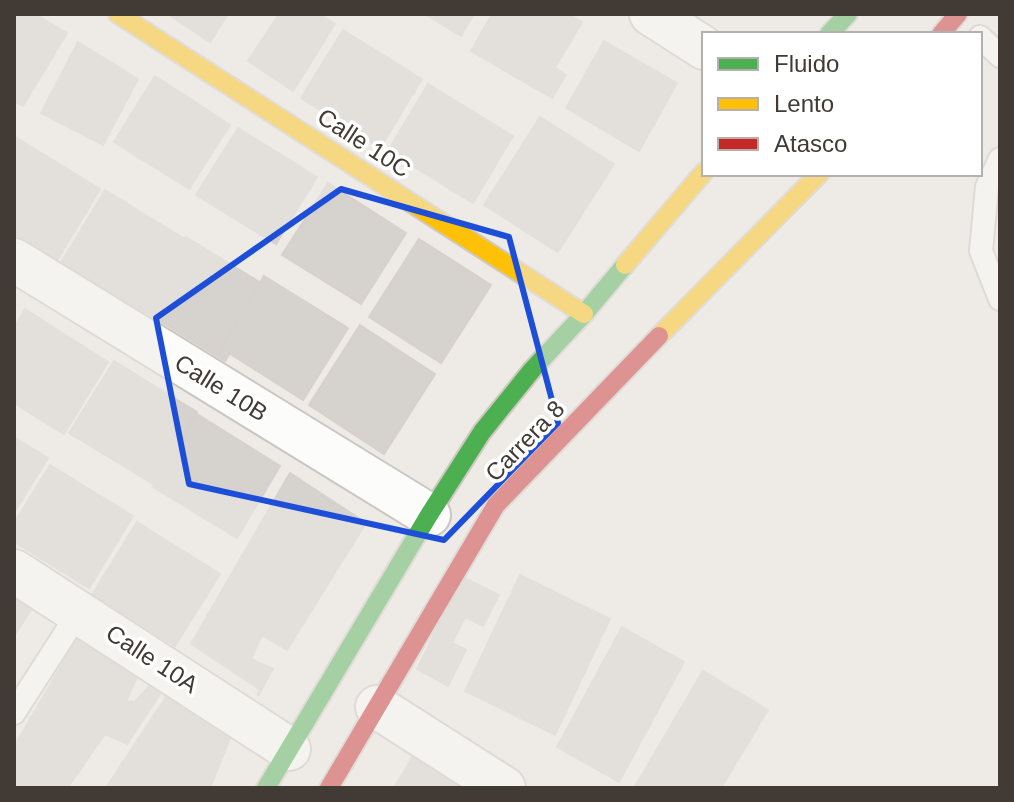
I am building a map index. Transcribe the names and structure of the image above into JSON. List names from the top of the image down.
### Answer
{
  "streets": {
    "main road": ["Calle 10C", "Carrera 8"],
    "street": ["Calle 10B", "Calle 10A"]
  },
  "crossings": [
    ["Calle 10C", "Carrera 8"],
    ["Calle 10B", "Carrera 8"],
    ["Carrera 8", "Calle 10A"]
  ],
  "legend": ["Fluido", "Lento", "Atasco"]
}
